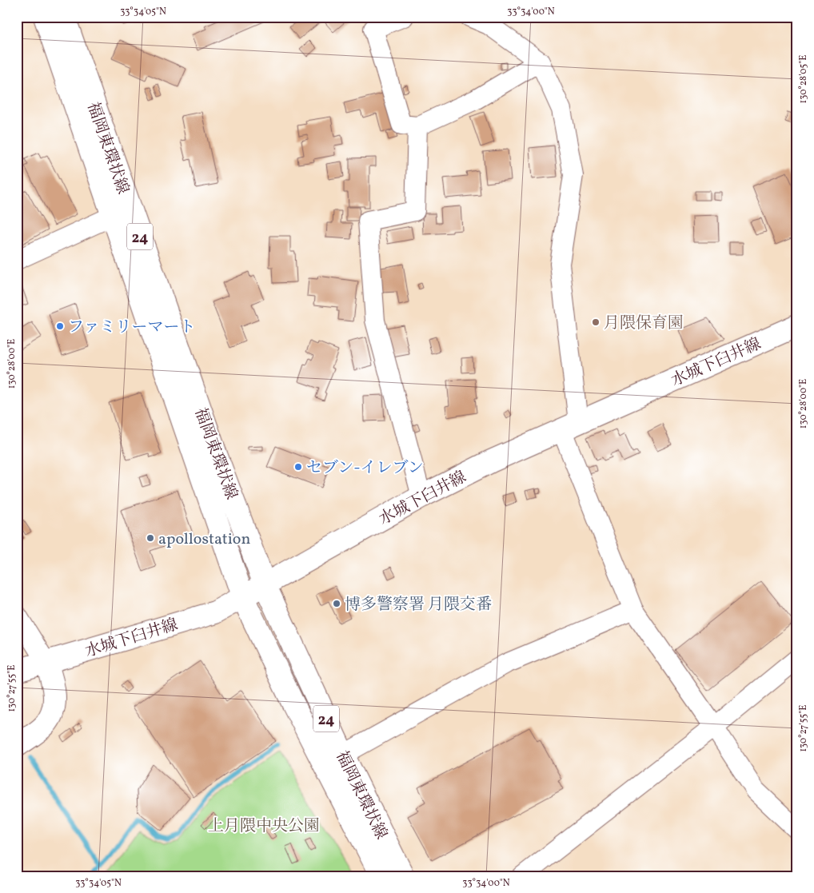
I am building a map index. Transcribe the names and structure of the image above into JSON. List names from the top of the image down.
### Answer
{
  "streets": {
    "main road": ["福岡東環状線", "24", "水城下臼井線"]
  },
  "crossings": [
    ["福岡東環状線", "水城下臼井線"]
  ],
  "parks": ["上月隈中央公園"],
  "places": [
    "月隈保育園",
    "ファミリーマート",
    "セブン-イレブン",
    "apollostation",
    "博多警察署 月隈交番"
  ],
  "coordinates": [
    "33°34'05\"N",
    "33°34'00\"N",
    "130°28'05\"E",
    "130°28'00\"E",
    "130°27'55\"E"
  ]
}
